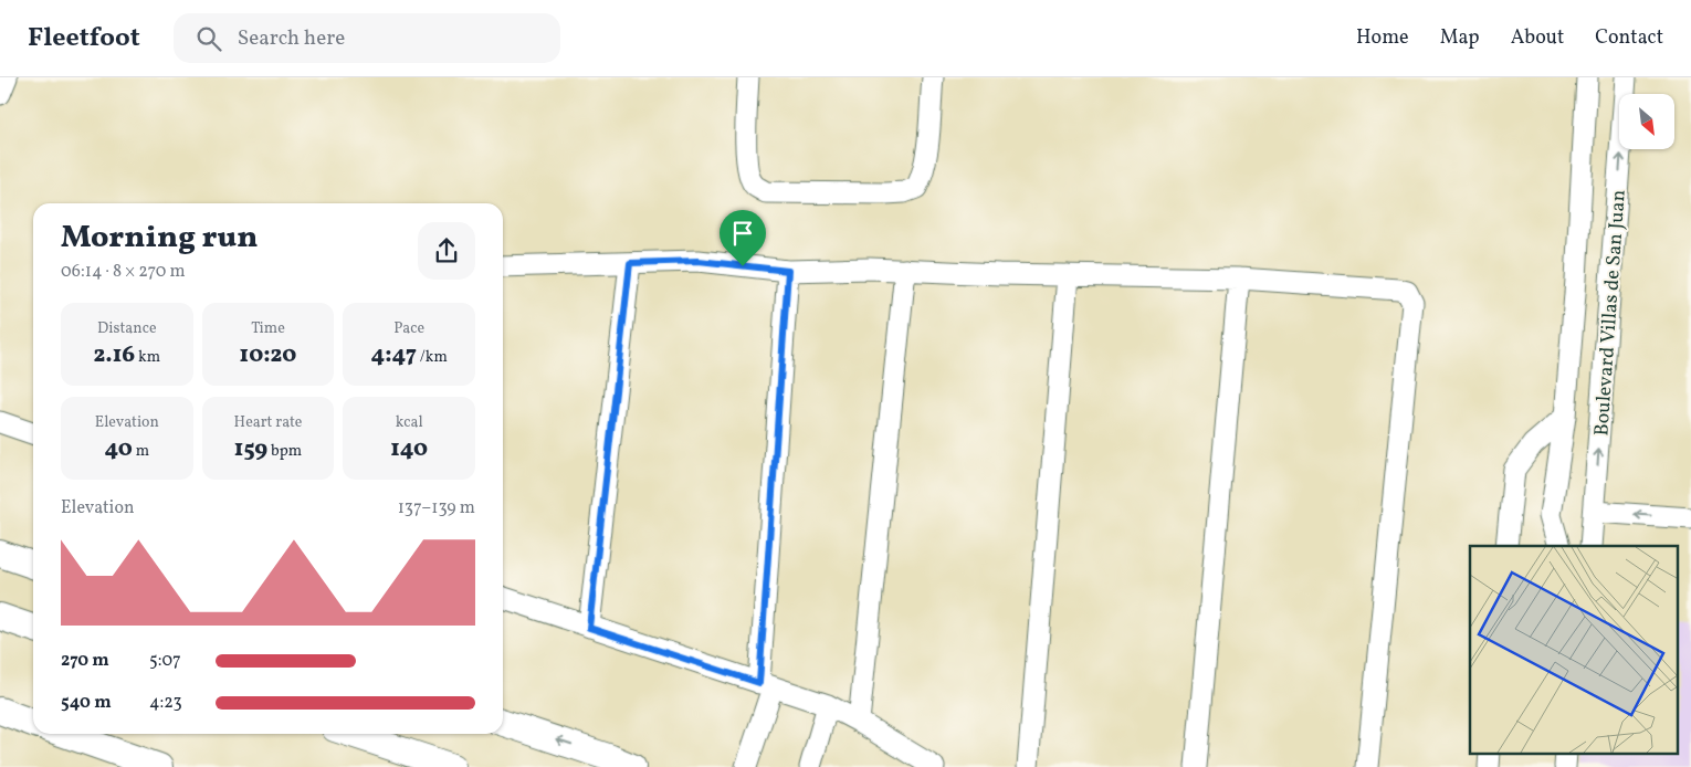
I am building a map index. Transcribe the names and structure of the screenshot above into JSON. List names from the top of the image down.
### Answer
{
  "streets": {
    "street": ["Boulevard Villas de San Juan"]
  },
  "north": "bottom right",
  "page": {
    "header": "Fleetfoot",
    "search": "Search here",
    "nav": [
      "Home",
      "Map",
      "About",
      "Contact"
    ],
    "heading": ["Morning run", "06:14 · 8 × 270 m"],
    "stats": [
      ["Distance", "2.16 km"],
      ["Time", "10:20"],
      ["Pace", "4:47 /km"],
      ["Elevation", "40 m"],
      ["Heart rate", "159 bpm"],
      ["kcal", "140"]
    ],
    "chart": ["Elevation", "137–139 m"],
    "list": [
      {
        "name": "270 m",
        "note": "5:07"
      },
      {
        "name": "540 m",
        "note": "4:23"
      }
    ]
  }
}
